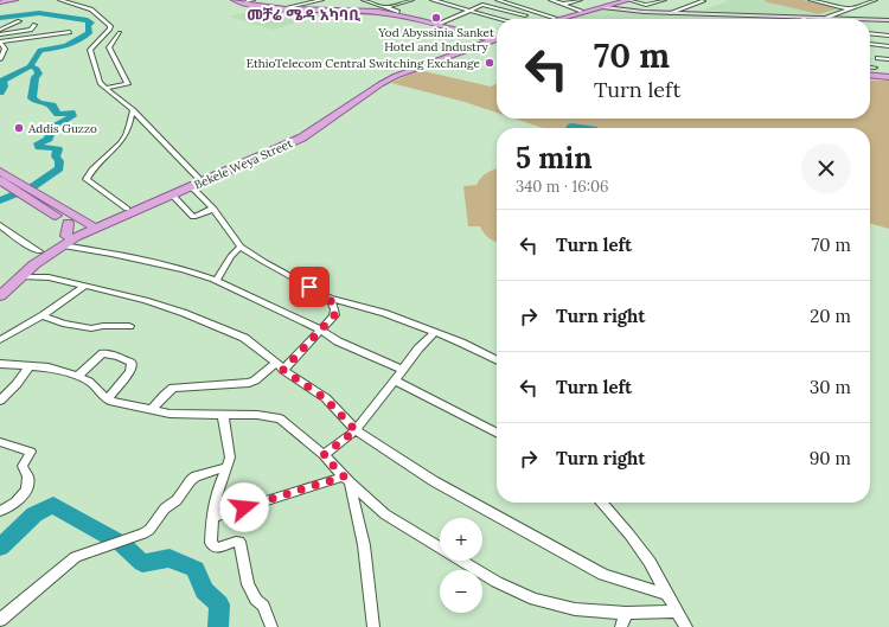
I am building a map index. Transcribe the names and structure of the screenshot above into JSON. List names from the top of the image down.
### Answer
{
  "streets": {
    "main road": ["Bekele Weya Street"]
  },
  "districts": ["መቻሬ ሜዳ አካባቢ"],
  "places": ["Yod Abyssinia Sanket Hotel and Industry", "EthioTelecom Central Switching Exchange", "Addis Guzzo"],
  "page": {
    "turn": ["70 m", "Turn left"],
    "heading": ["5 min", "340 m · 16:06"],
    "list": [
      {
        "name": "Turn left",
        "value": "70 m"
      },
      {
        "name": "Turn right",
        "value": "20 m"
      },
      {
        "name": "Turn left",
        "value": "30 m"
      },
      {
        "name": "Turn right",
        "value": "90 m"
      }
    ],
    "map_buttons": ["+", "−"]
  }
}
